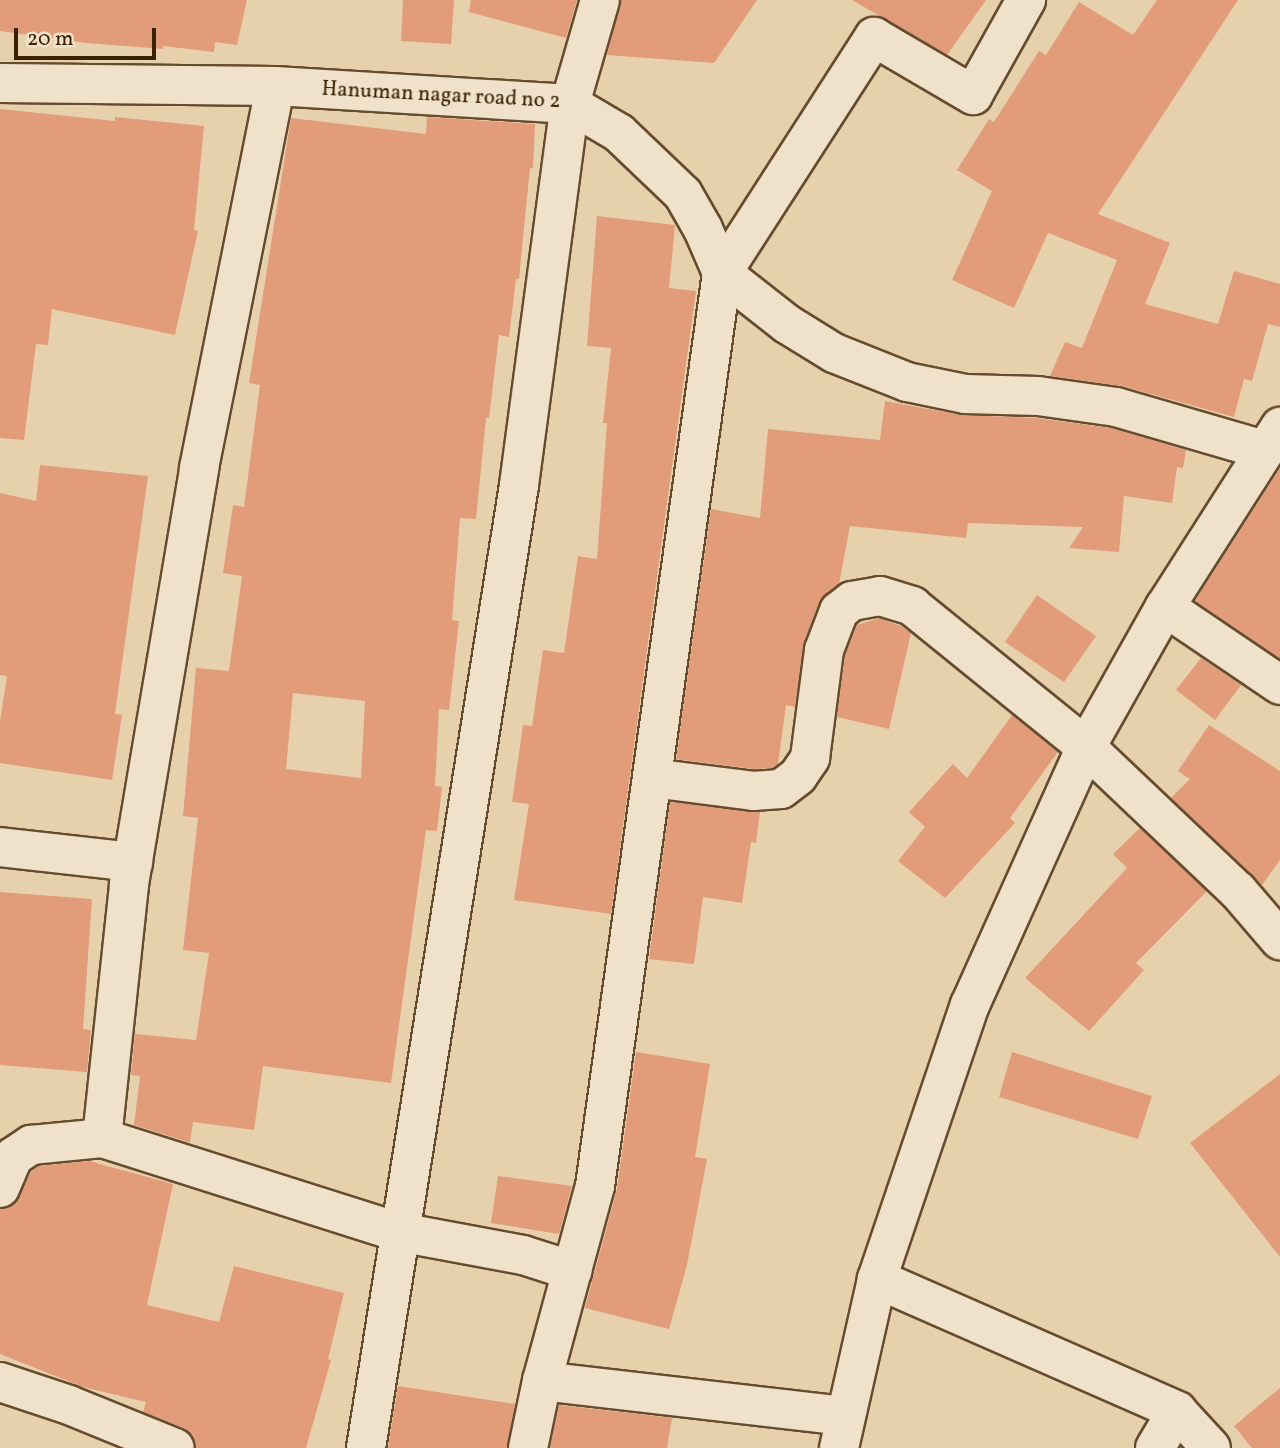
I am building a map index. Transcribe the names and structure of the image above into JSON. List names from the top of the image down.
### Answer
{
  "streets": {
    "street": ["Hanuman nagar road no 2"]
  },
  "scale_bar": "20 m"
}
